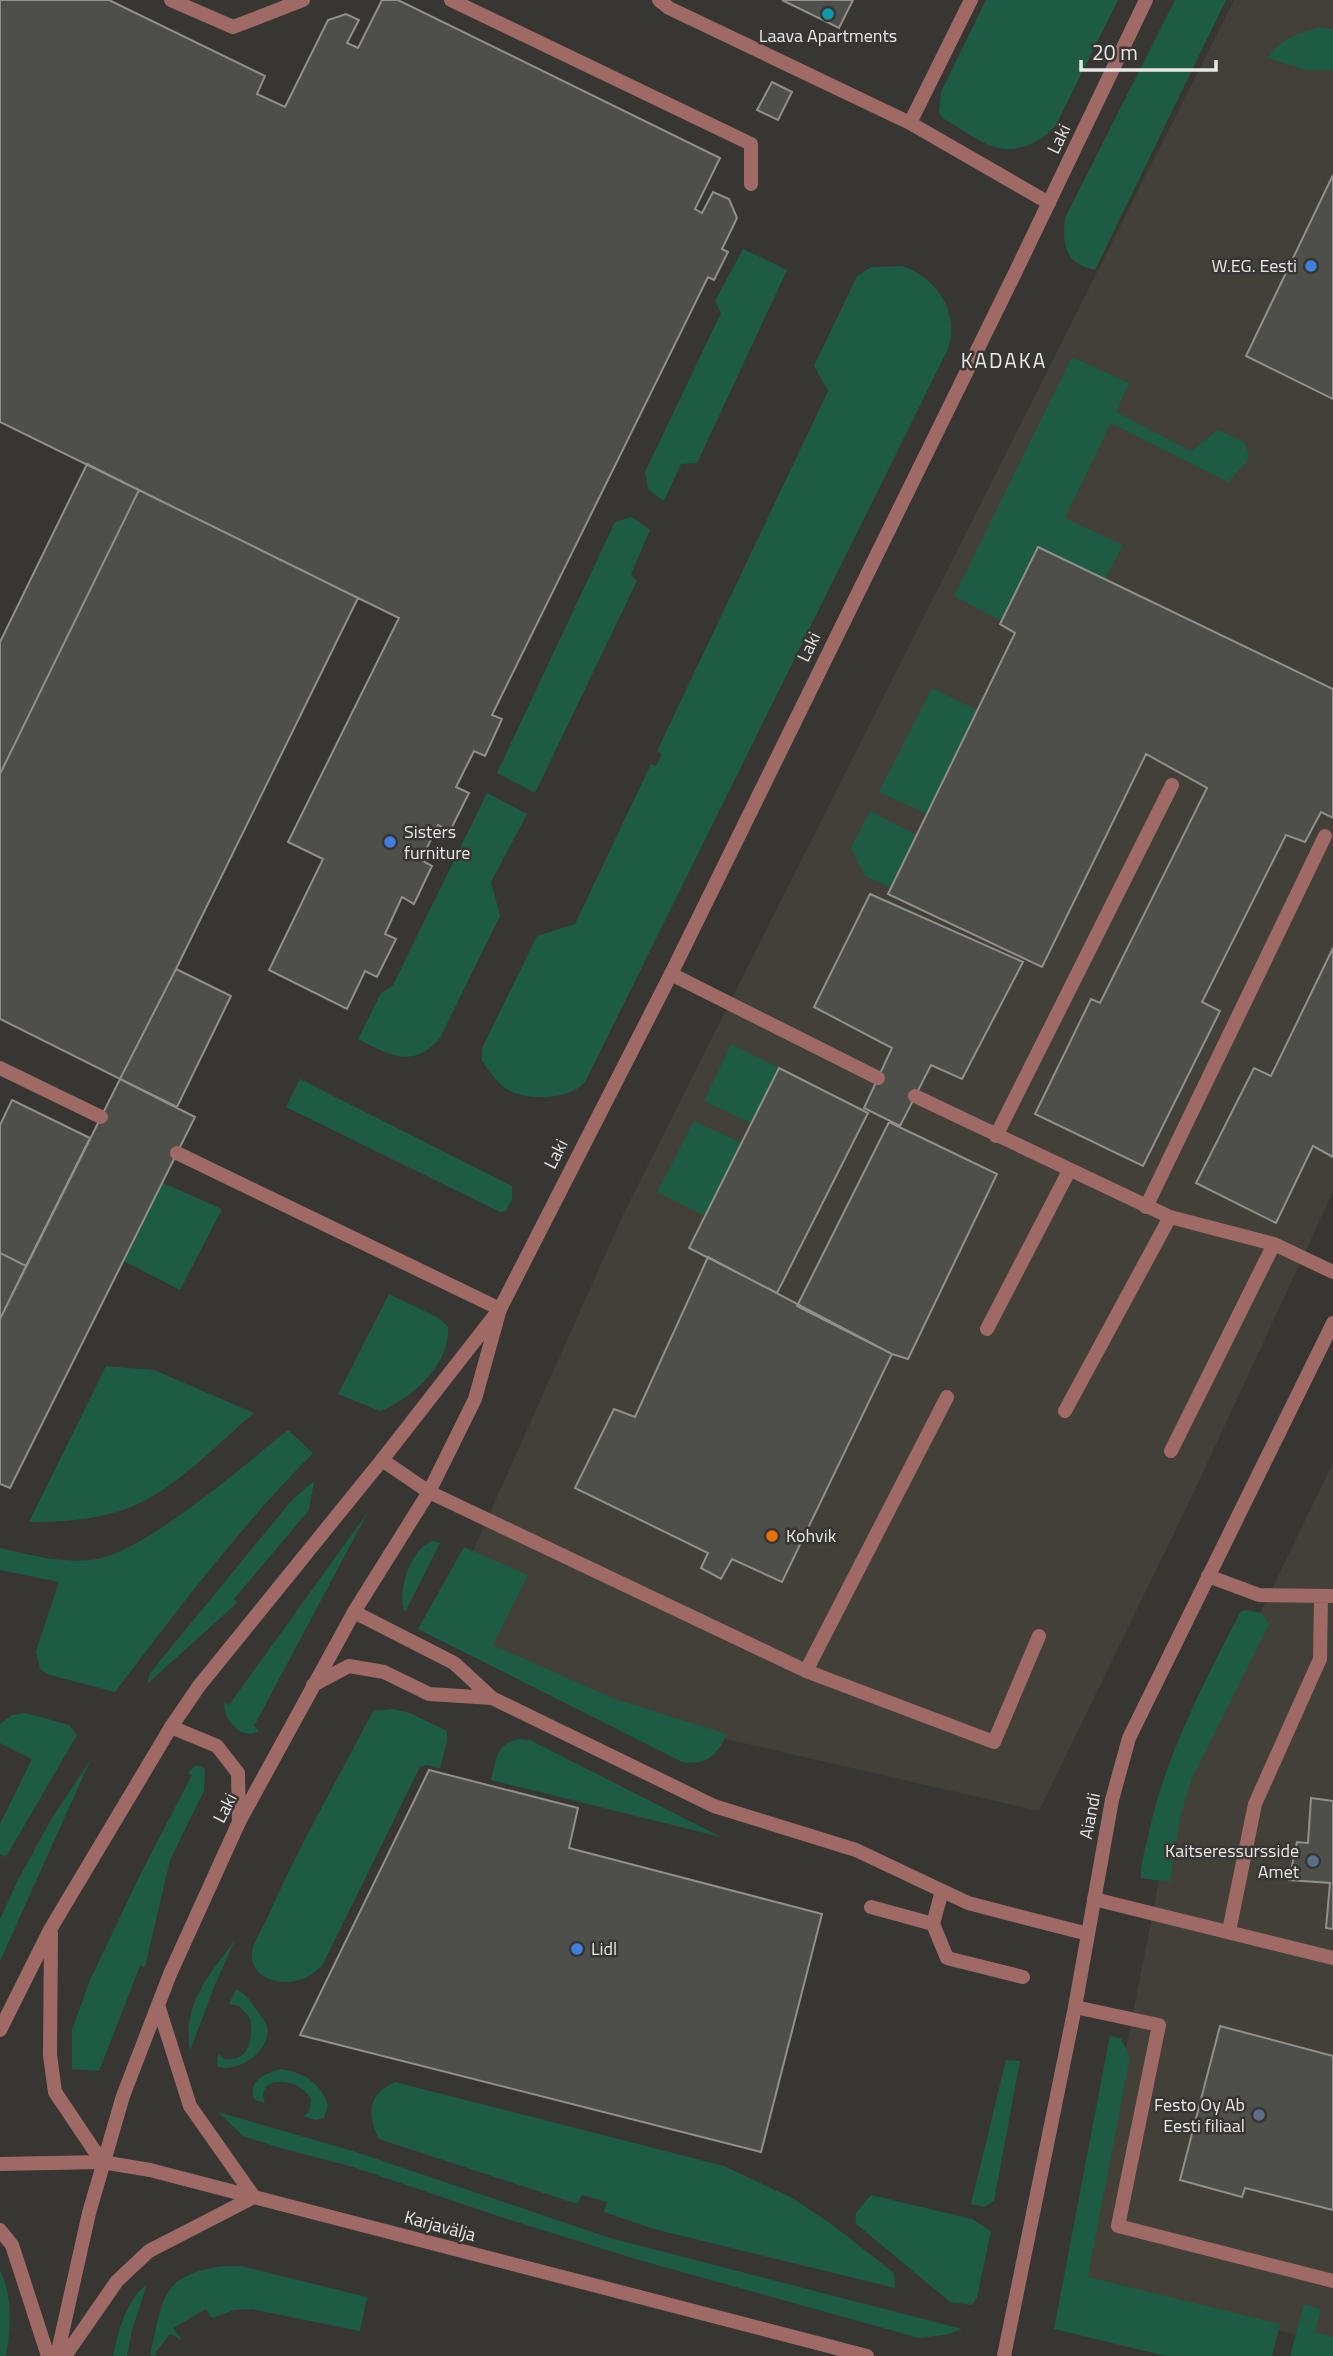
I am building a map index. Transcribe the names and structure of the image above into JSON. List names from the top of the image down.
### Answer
{
  "streets": {
    "street": ["Laki", "Aiandi", "Karjavälja"]
  },
  "crossings": [
    ["Laki", "Karjavälja"]
  ],
  "districts": ["KADAKA"],
  "places": [
    "Laava Apartments",
    "W.EG. Eesti",
    "Sisters furniture",
    "Kohvik",
    "Kaitseressursside Amet",
    "Lidl",
    "Festo Oy Ab Eesti filiaal"
  ],
  "scale_bar": "20 m"
}
